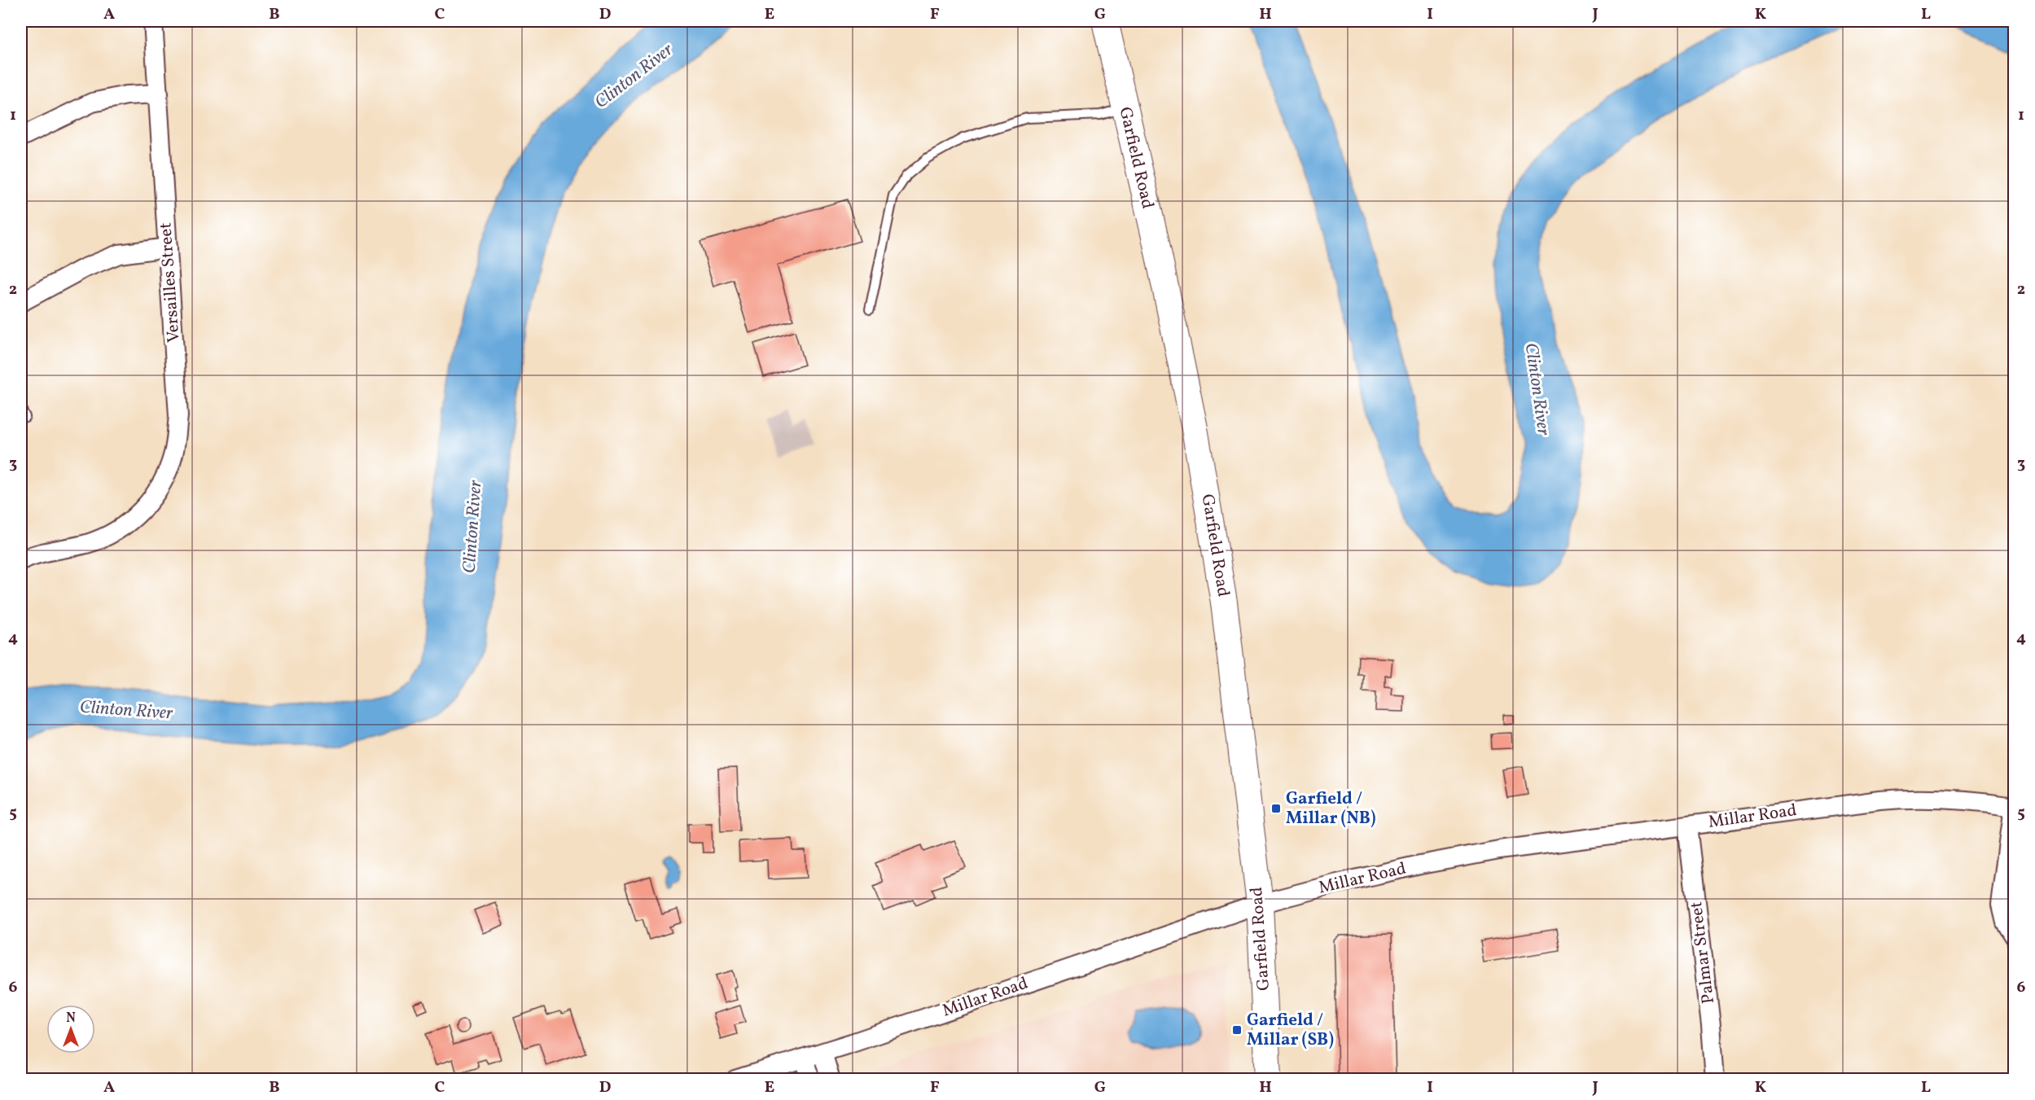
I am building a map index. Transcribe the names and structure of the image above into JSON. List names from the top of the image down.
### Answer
{
  "streets": {
    "main road": ["Garfield Road"],
    "street": ["Versailles Street", "Millar Road", "Palmar Street"]
  },
  "crossings": [
    ["Garfield Road", "Millar Road"],
    ["Millar Road", "Palmar Street"]
  ],
  "water": ["Clinton River"],
  "places": {
    "transit": ["Garfield / Millar (NB)", "Garfield / Millar (SB)"]
  },
  "north": "top",
  "grid": {
    "columns": [
      "A",
      "B",
      "C",
      "D",
      "E",
      "F",
      "G",
      "H",
      "I",
      "J",
      "K",
      "L"
    ],
    "rows": [
      "1",
      "2",
      "3",
      "4",
      "5",
      "6"
    ]
  }
}
